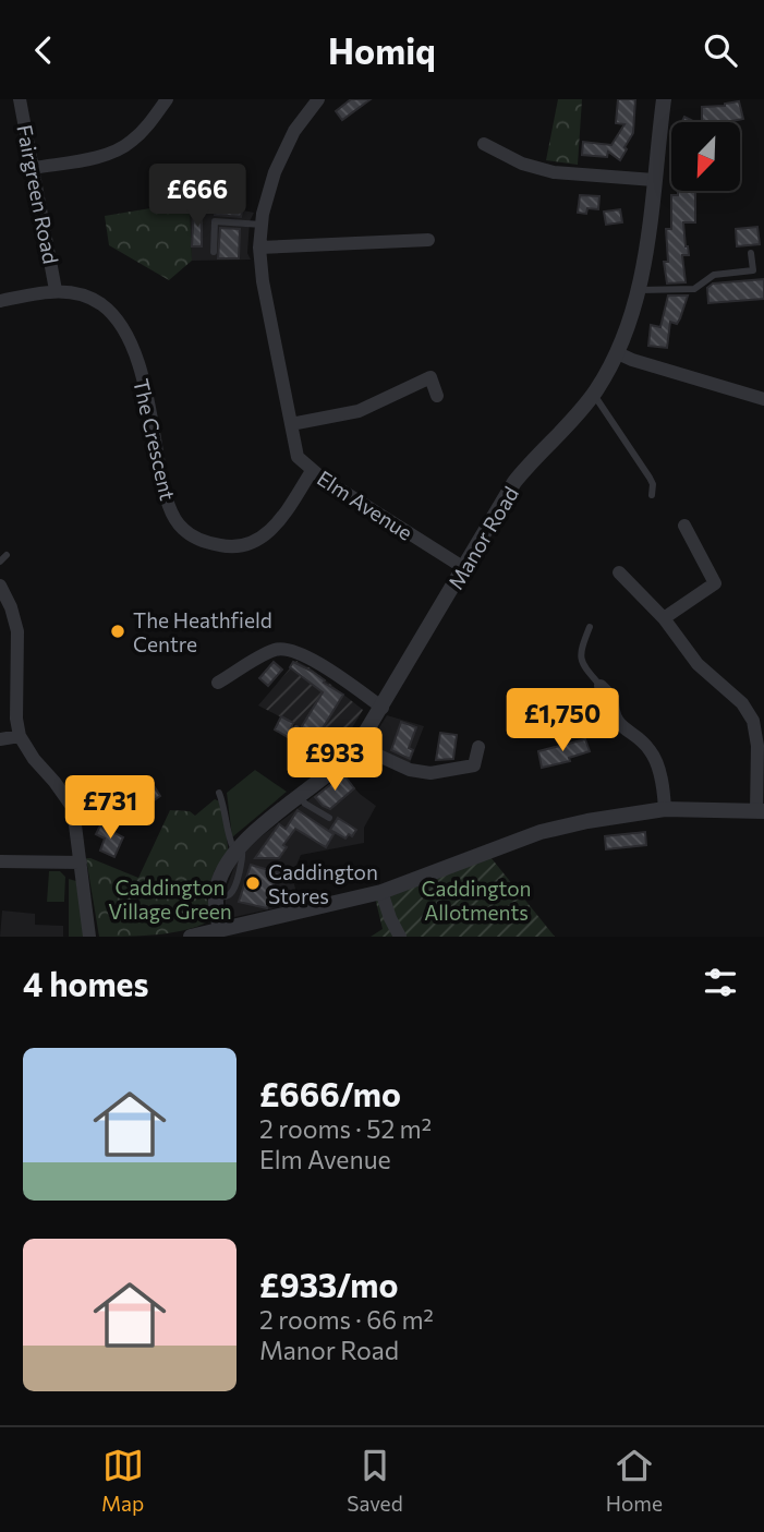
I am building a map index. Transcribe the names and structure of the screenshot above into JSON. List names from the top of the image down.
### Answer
{
  "streets": {
    "street": [
      "Fairgreen Road",
      "The Crescent",
      "Elm Avenue",
      "Manor Road"
    ]
  },
  "crossings": [
    ["Fairgreen Road", "The Crescent"],
    ["The Crescent", "Elm Avenue"],
    ["Elm Avenue", "Manor Road"]
  ],
  "parks": ["Caddington Village Green", "Caddington Allotments"],
  "places": ["The Heathfield Centre", "Caddington Stores"],
  "north": "bottom left",
  "page": {
    "header": "Homiq",
    "price": [
      "£666",
      "£1,750",
      "£933",
      "£731"
    ],
    "heading": "4 homes",
    "list": [
      {
        "name": "£666/mo",
        "note": "2 rooms · 52 m² · Elm Avenue"
      },
      {
        "name": "£933/mo",
        "note": "2 rooms · 66 m² · Manor Road"
      }
    ],
    "tabs": ["Map", "Saved", "Home"]
  }
}
